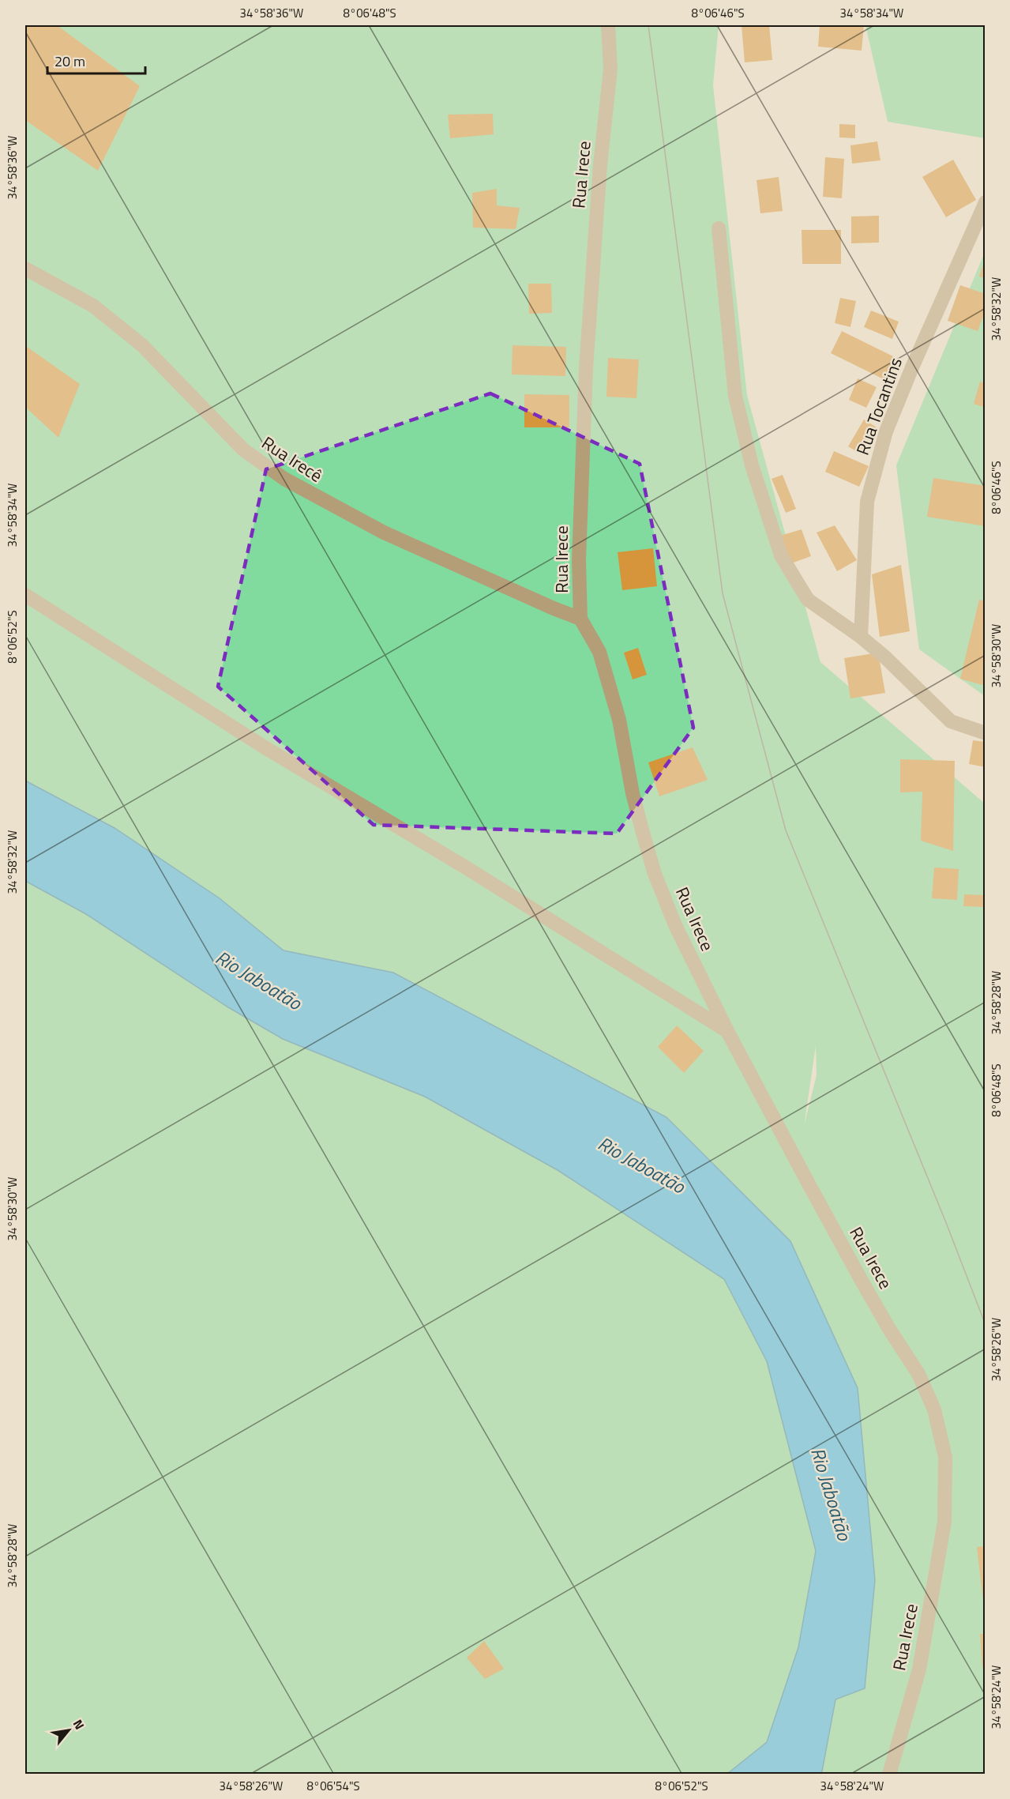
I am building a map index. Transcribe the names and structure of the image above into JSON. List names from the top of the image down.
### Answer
{
  "streets": {
    "street": ["Rua Irece", "Rua Tocantins", "Rua Irecê"]
  },
  "crossings": [
    ["Rua Irece", "Rua Irecê"]
  ],
  "water": ["Rio Jaboatão"],
  "scale_bar": "20 m",
  "north": "top right",
  "coordinates": [
    "34°58'36\"W",
    "8°06'48\"S",
    "8°06'46\"S",
    "34°58'34\"W",
    "34°58'32\"W",
    "8°06'52\"S",
    "34°58'30\"W",
    "34°58'28\"W",
    "34°58'26\"W",
    "34°58'24\"W",
    "8°06'54\"S"
  ]
}
